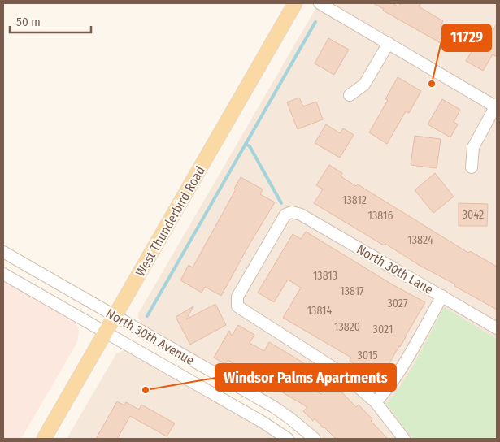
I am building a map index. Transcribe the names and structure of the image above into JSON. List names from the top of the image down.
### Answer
{
  "streets": {
    "main road": ["West Thunderbird Road"],
    "street": ["North 30th Lane", "North 30th Avenue"]
  },
  "crossings": [
    ["West Thunderbird Road", "North 30th Avenue"]
  ],
  "places": ["11729", "Windsor Palms Apartments"],
  "house_numbers": [
    "13812",
    "3042",
    "13816",
    "13824",
    "13813",
    "13817",
    "3027",
    "13814",
    "13820",
    "3021",
    "3015"
  ],
  "scale_bar": "50 m"
}
